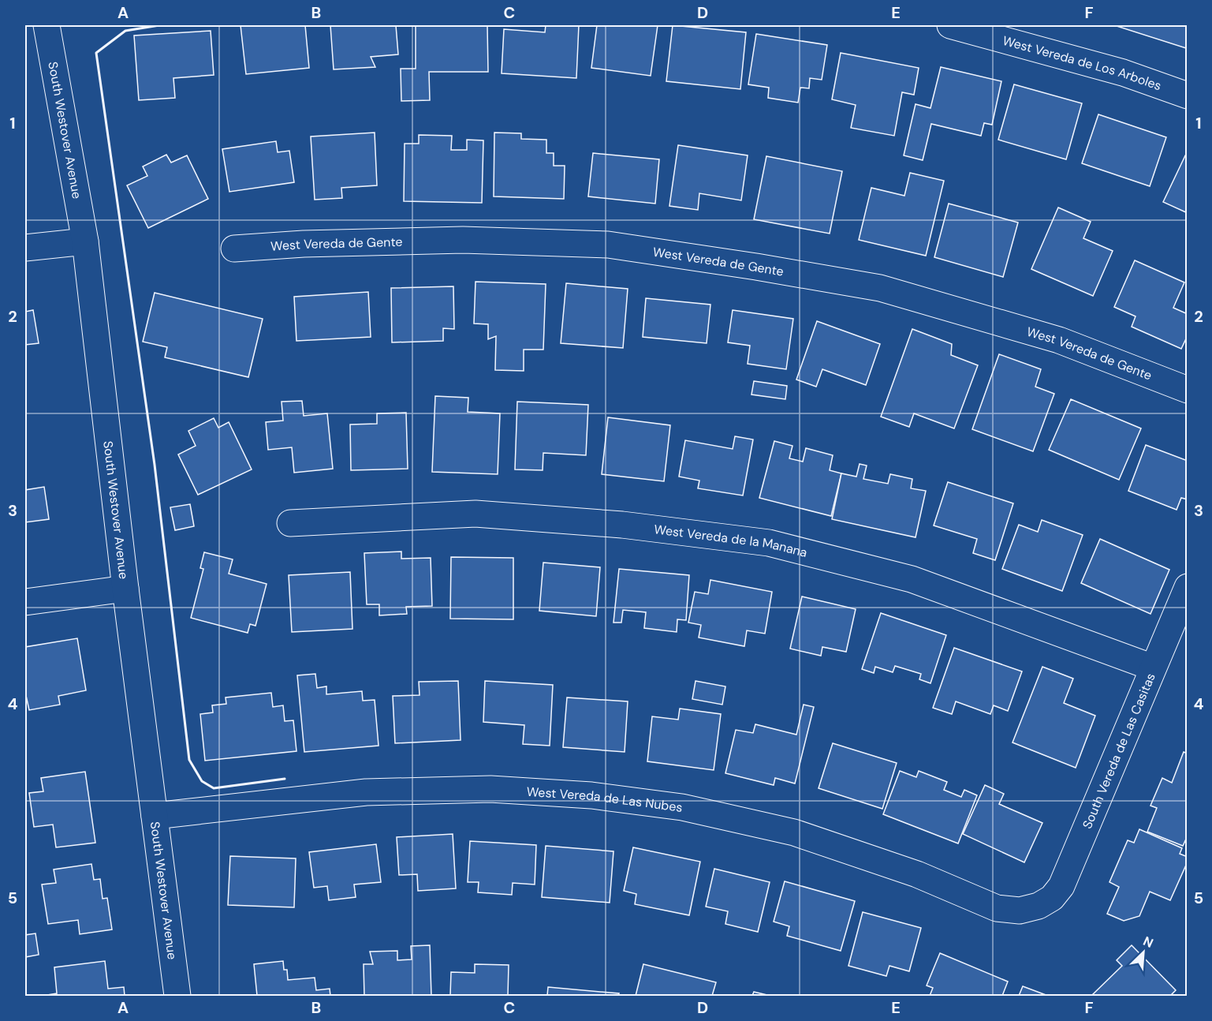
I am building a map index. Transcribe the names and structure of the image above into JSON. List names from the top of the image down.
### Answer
{
  "streets": {
    "street": [
      "West Vereda de Los Arboles",
      "South Westover Avenue",
      "West Vereda de Gente",
      "West Vereda de la Manana",
      "South Vereda de Las Casitas",
      "West Vereda de Las Nubes"
    ]
  },
  "crossings": [
    ["South Westover Avenue", "West Vereda de Las Nubes"],
    ["West Vereda de la Manana", "South Vereda de Las Casitas"],
    ["South Vereda de Las Casitas", "West Vereda de Las Nubes"]
  ],
  "north": "top right",
  "grid": {
    "columns": [
      "A",
      "B",
      "C",
      "D",
      "E",
      "F"
    ],
    "rows": [
      "1",
      "2",
      "3",
      "4",
      "5"
    ]
  }
}
